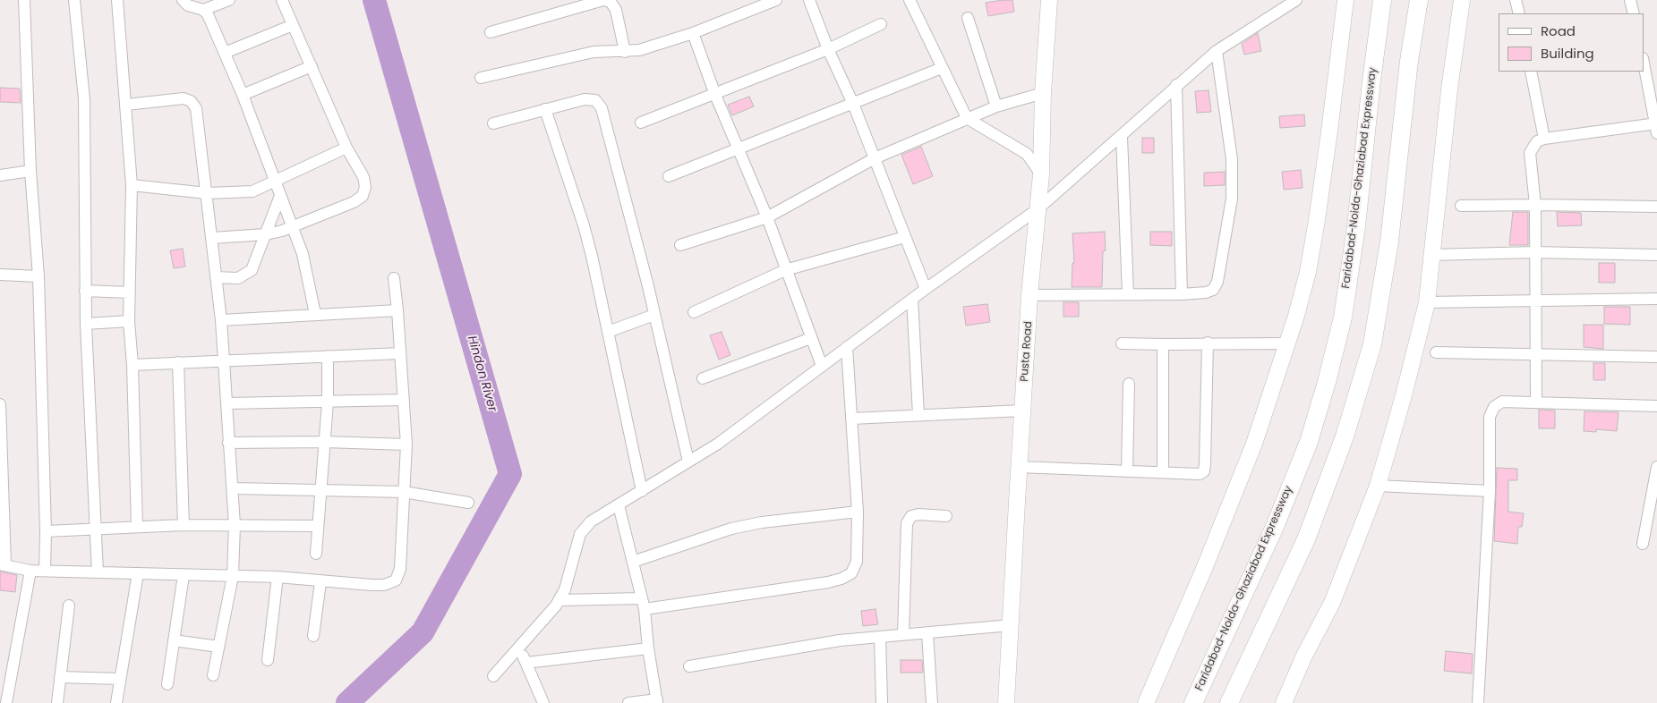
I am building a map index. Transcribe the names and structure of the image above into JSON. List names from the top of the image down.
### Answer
{
  "streets": {
    "main road": ["Faridabad-Noida-Ghaziabad Expressway"],
    "street": ["Pusta Road"]
  },
  "water": ["Hindon River"],
  "legend": ["Road", "Building"]
}
